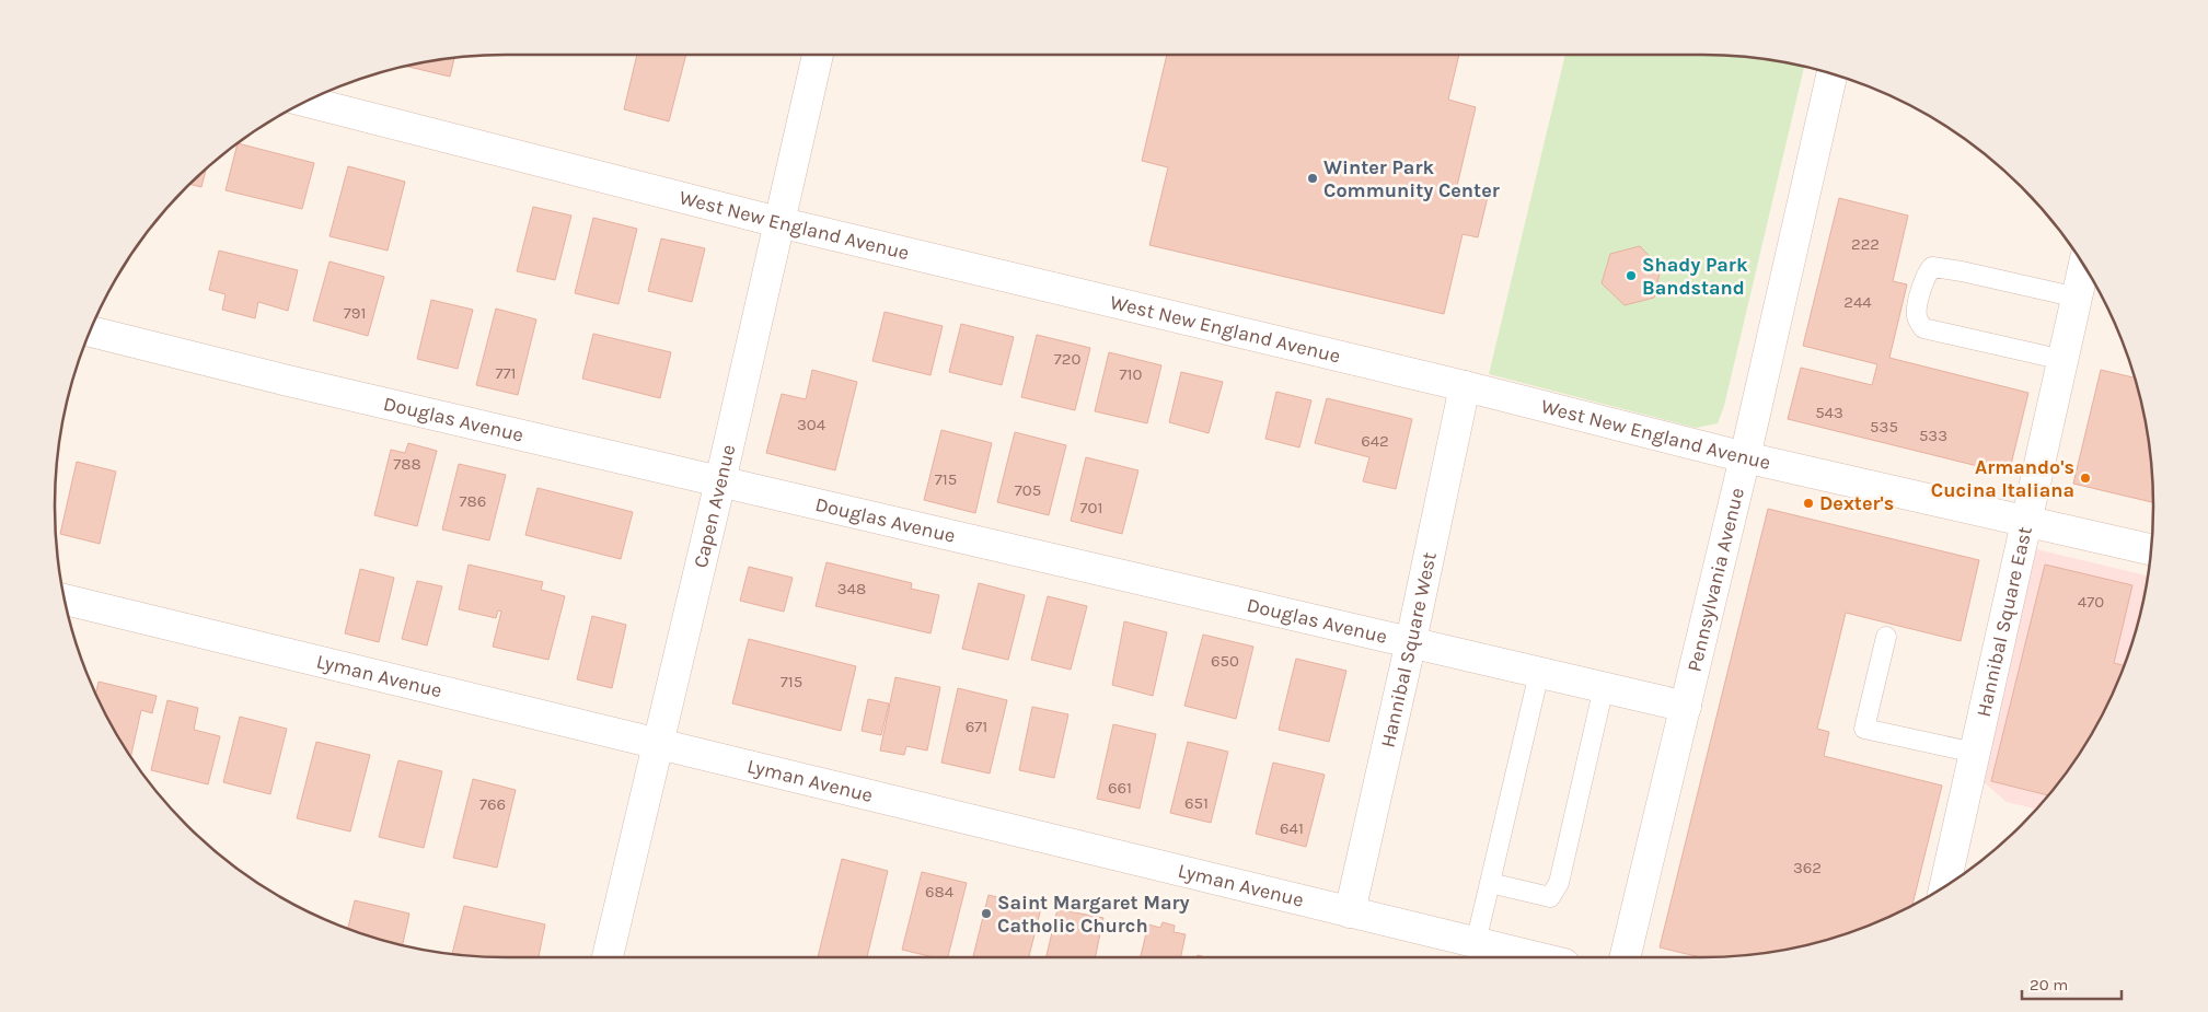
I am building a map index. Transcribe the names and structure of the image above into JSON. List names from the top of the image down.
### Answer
{
  "streets": {
    "street": [
      "West New England Avenue",
      "Douglas Avenue",
      "Capen Avenue",
      "Pennsylvania Avenue",
      "Hannibal Square East",
      "Hannibal Square West",
      "Lyman Avenue"
    ]
  },
  "crossings": [
    ["West New England Avenue", "Capen Avenue"],
    ["West New England Avenue", "Pennsylvania Avenue"],
    ["West New England Avenue", "Hannibal Square East"],
    ["West New England Avenue", "Hannibal Square West"],
    ["Douglas Avenue", "Capen Avenue"],
    ["Douglas Avenue", "Pennsylvania Avenue"],
    ["Douglas Avenue", "Hannibal Square West"],
    ["Capen Avenue", "Lyman Avenue"],
    ["Hannibal Square West", "Lyman Avenue"]
  ],
  "places": [
    "Winter Park Community Center",
    "Shady Park Bandstand",
    "Armando's Cucina Italiana",
    "Dexter's",
    "Saint Margaret Mary Catholic Church"
  ],
  "house_numbers": [
    "222",
    "244",
    "791",
    "720",
    "771",
    "710",
    "543",
    "304",
    "535",
    "533",
    "642",
    "788",
    "715",
    "705",
    "786",
    "701",
    "348",
    "470",
    "650",
    "715",
    "671",
    "661",
    "651",
    "766",
    "641",
    "362",
    "684"
  ],
  "scale_bar": "20 m"
}
